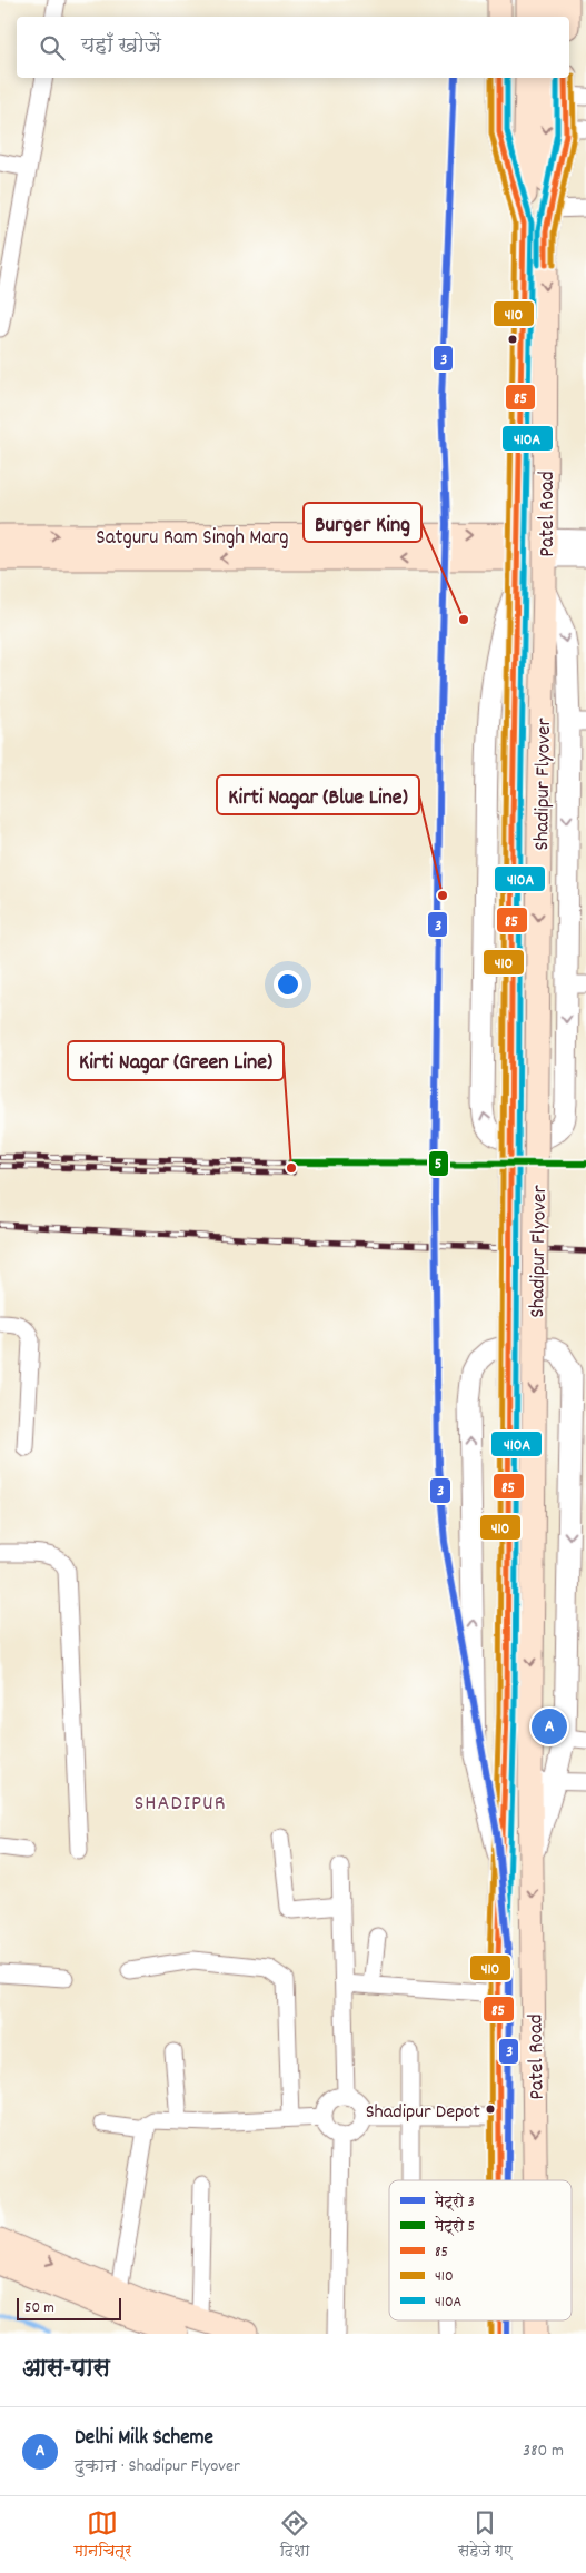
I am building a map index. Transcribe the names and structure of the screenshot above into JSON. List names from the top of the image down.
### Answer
{
  "streets": {
    "main road": ["Patel Road", "Satguru Ram Singh Marg", "Shadipur Flyover"]
  },
  "crossings": [
    ["Patel Road", "Satguru Ram Singh Marg"],
    ["Patel Road", "Shadipur Flyover"]
  ],
  "districts": ["SHADIPUR"],
  "places": [
    "Burger King",
    "Kirti Nagar (Blue Line)",
    "Kirti Nagar (Green Line)",
    "Shadipur Depot"
  ],
  "lines": [
    "transit line 410",
    "metro line 3",
    "transit line 85",
    "transit line 410A",
    "metro line 5"
  ],
  "legend": [
    "मेट्रो 3",
    "मेट्रो 5",
    "85",
    "410",
    "410A"
  ],
  "scale_bar": "50 m",
  "page": {
    "search": "यहाँ खोजें",
    "pins": "A",
    "scale": "50 m",
    "heading": "आस-पास",
    "list": [
      {
        "mark": "A",
        "name": "Delhi Milk Scheme",
        "note": "दुकान · Shadipur Flyover",
        "value": "380 m"
      }
    ],
    "nav": ["मानचित्र", "दिशा", "सहेजे गए"]
  }
}
